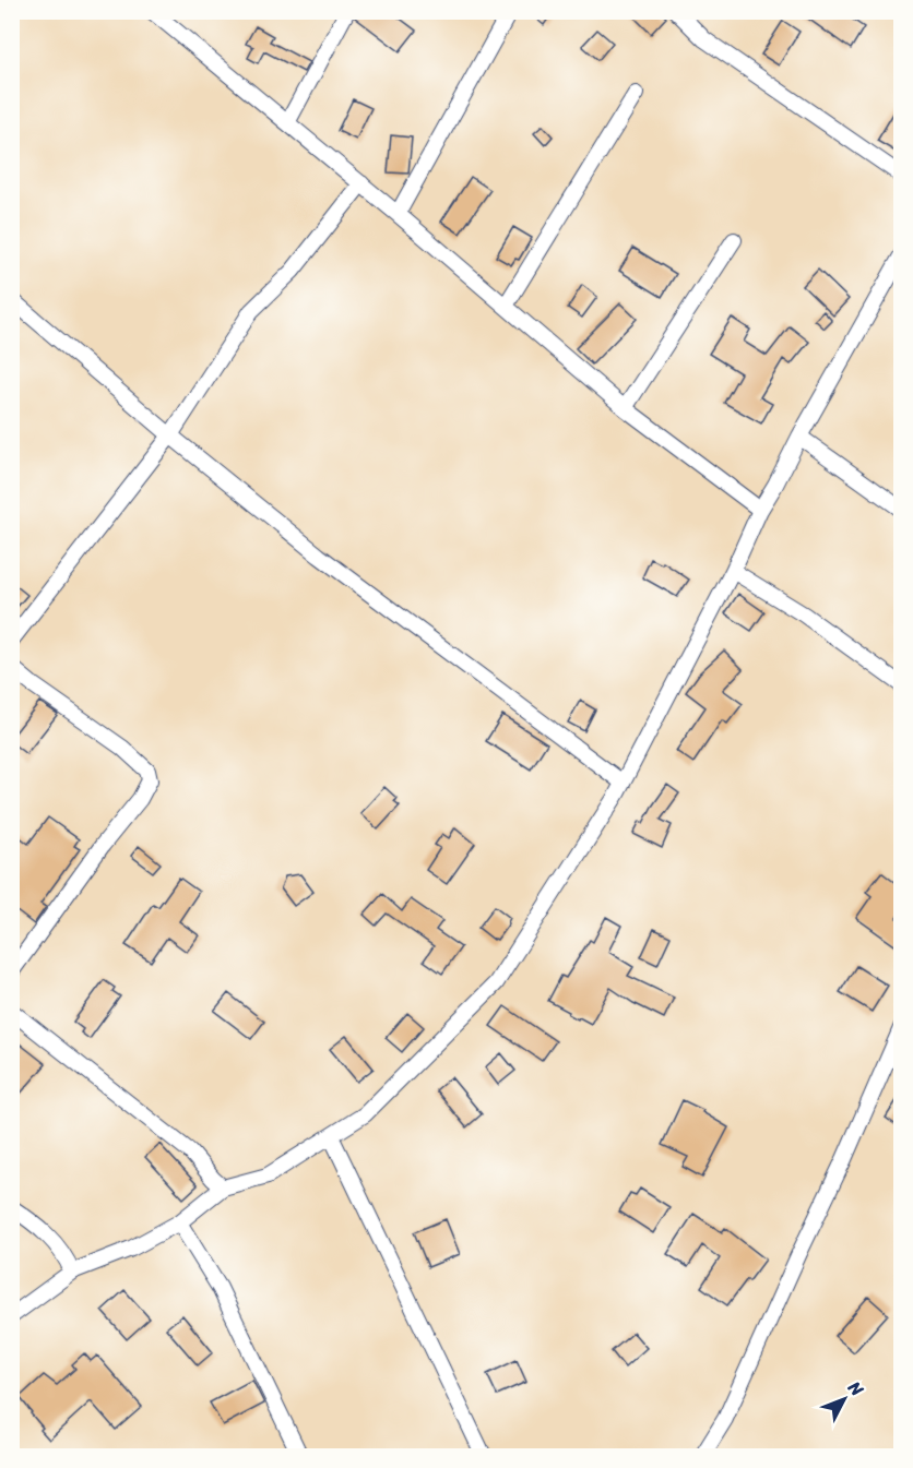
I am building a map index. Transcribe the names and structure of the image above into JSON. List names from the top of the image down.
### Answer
{
  "north": "top right"
}
